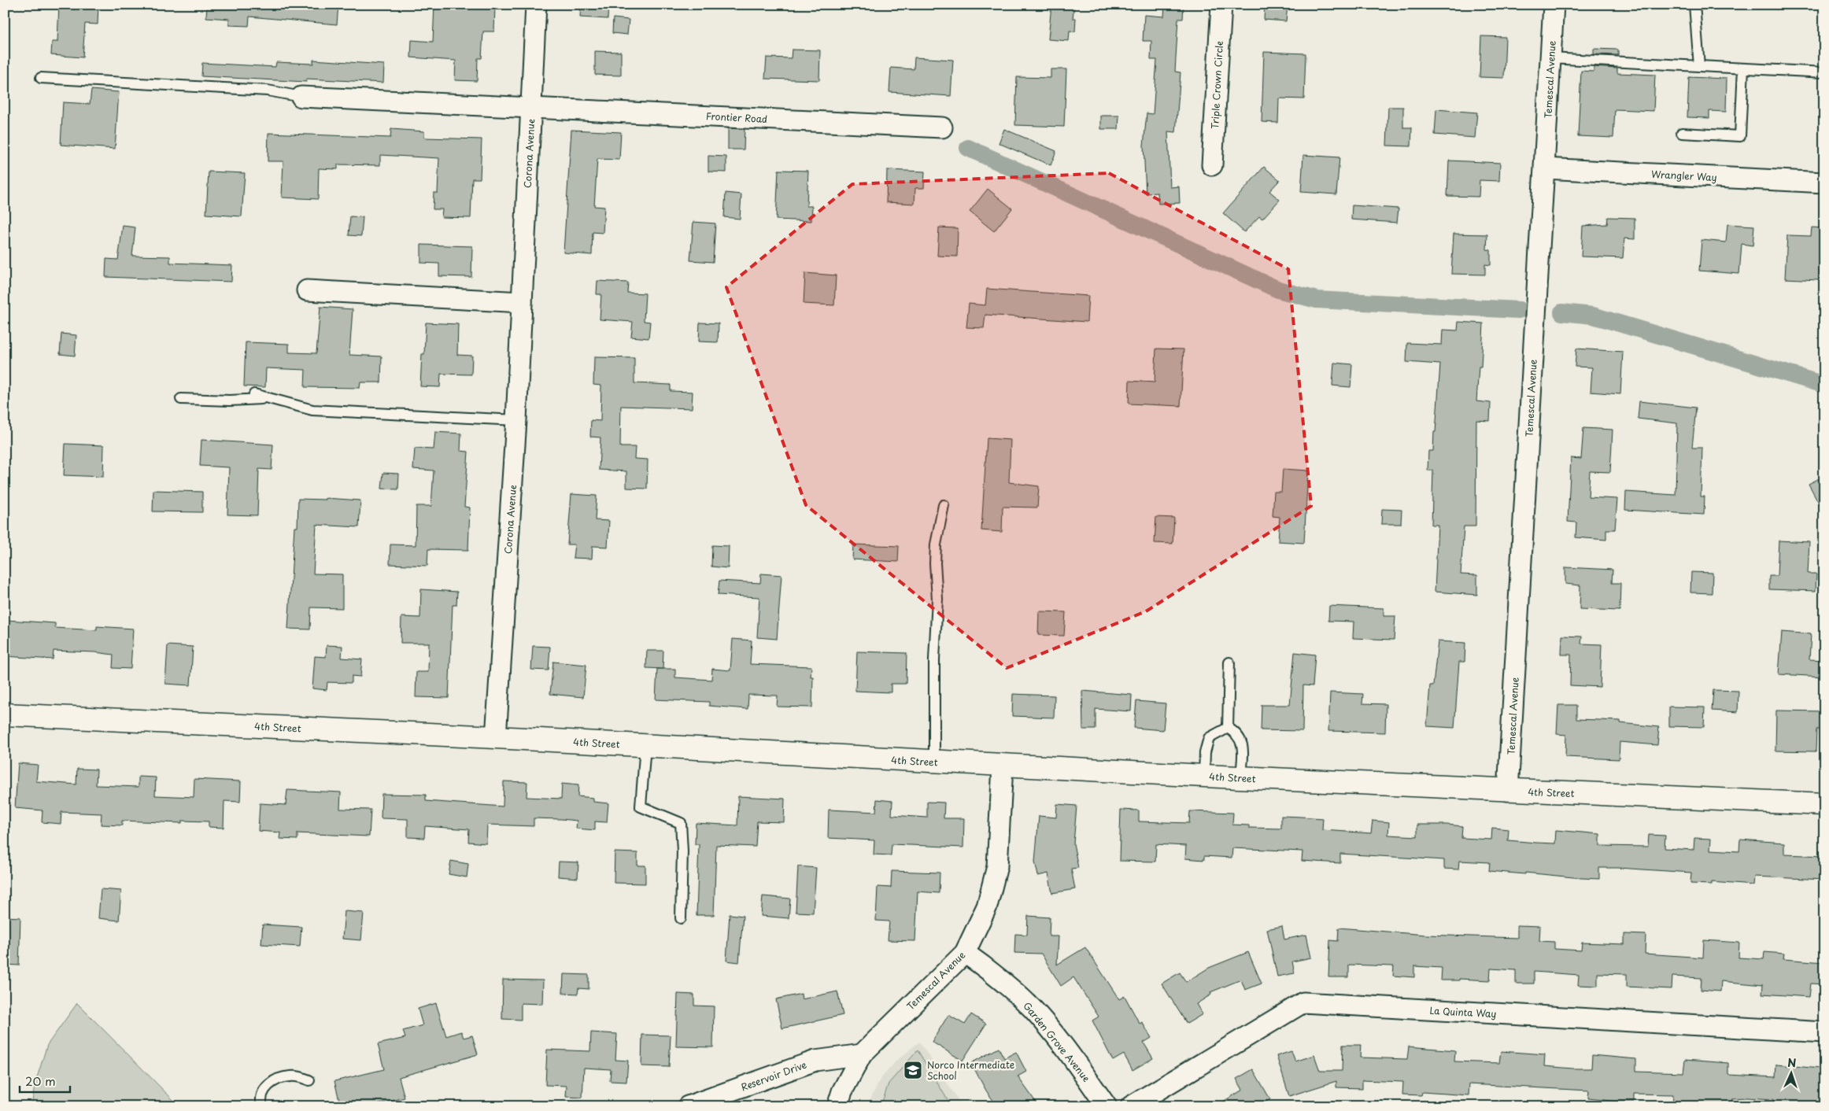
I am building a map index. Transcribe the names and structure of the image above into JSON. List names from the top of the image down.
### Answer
{
  "streets": {
    "street": [
      "Temescal Avenue",
      "Triple Crown Circle",
      "Frontier Road",
      "Corona Avenue",
      "Wrangler Way",
      "4th Street",
      "La Quinta Way",
      "Garden Grove Avenue",
      "Reservoir Drive"
    ]
  },
  "crossings": [
    ["Temescal Avenue", "Wrangler Way"],
    ["Temescal Avenue", "4th Street"],
    ["Temescal Avenue", "Garden Grove Avenue"],
    ["Temescal Avenue", "Reservoir Drive"],
    ["Frontier Road", "Corona Avenue"],
    ["Corona Avenue", "4th Street"]
  ],
  "places": {
    "school or university": ["Norco Intermediate School"]
  },
  "scale_bar": "20 m",
  "north": "top"
}
